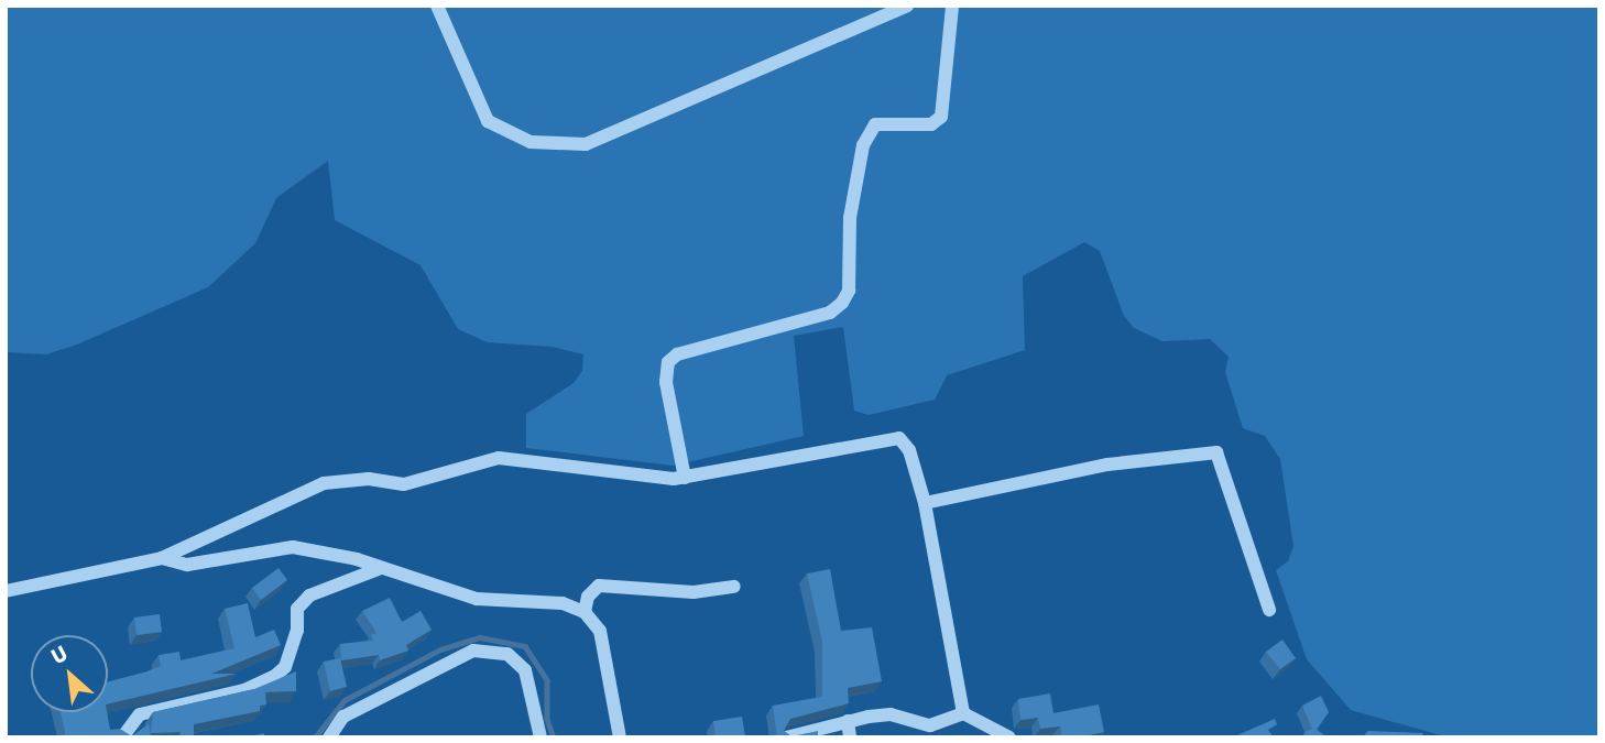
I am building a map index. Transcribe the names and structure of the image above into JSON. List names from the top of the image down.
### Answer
{
  "north": "top left"
}
